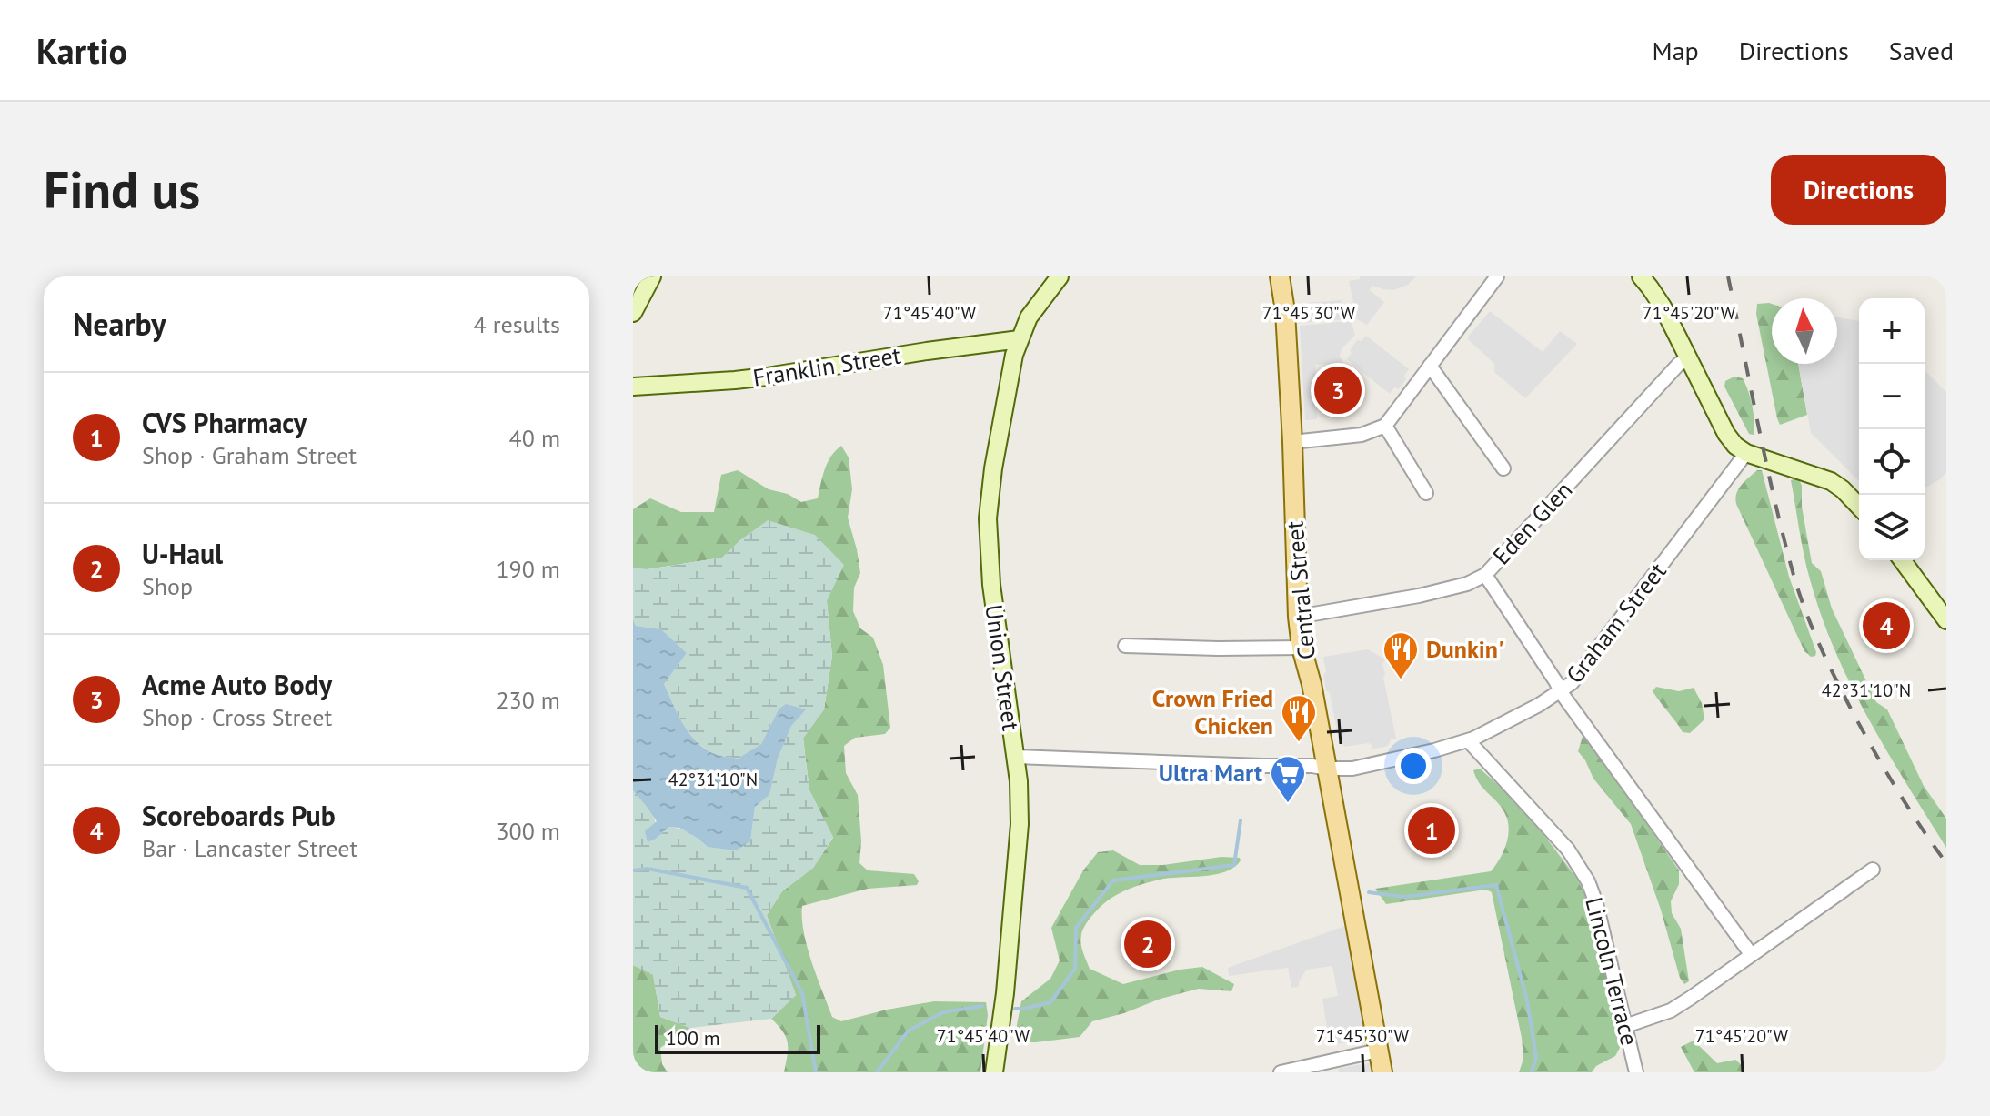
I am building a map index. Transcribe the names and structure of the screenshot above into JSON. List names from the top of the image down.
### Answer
{
  "streets": {
    "main road": ["Franklin Street", "Central Street", "Union Street"],
    "street": ["Eden Glen", "Graham Street", "Lincoln Terrace"]
  },
  "crossings": [
    ["Franklin Street", "Union Street"],
    ["Eden Glen", "Graham Street"],
    ["Central Street", "Graham Street"],
    ["Graham Street", "Union Street"],
    ["Graham Street", "Lincoln Terrace"]
  ],
  "places": {
    "restaurant": ["Dunkin'", "Crown Fried Chicken"],
    "supermarket": ["Ultra Mart"]
  },
  "scale_bar": "100 m",
  "north": "top",
  "page": {
    "header": "Kartio",
    "nav": ["Map", "Directions", "Saved"],
    "buttons": "Directions",
    "title": "Find us",
    "heading": ["Nearby", "4 results"],
    "map_buttons": ["+", "−"],
    "pins": [
      "3",
      "4",
      "1",
      "2"
    ],
    "list": [
      {
        "mark": "1",
        "name": "CVS Pharmacy",
        "note": "Shop · Graham Street",
        "value": "40 m"
      },
      {
        "mark": "2",
        "name": "U-Haul",
        "note": "Shop",
        "value": "190 m"
      },
      {
        "mark": "3",
        "name": "Acme Auto Body",
        "note": "Shop · Cross Street",
        "value": "230 m"
      },
      {
        "mark": "4",
        "name": "Scoreboards Pub",
        "note": "Bar · Lancaster Street",
        "value": "300 m"
      }
    ],
    "scale": "100 m"
  },
  "coordinates": [
    "71°45'40\"W",
    "71°45'30\"W",
    "71°45'20\"W",
    "42°31'10\"N"
  ]
}
